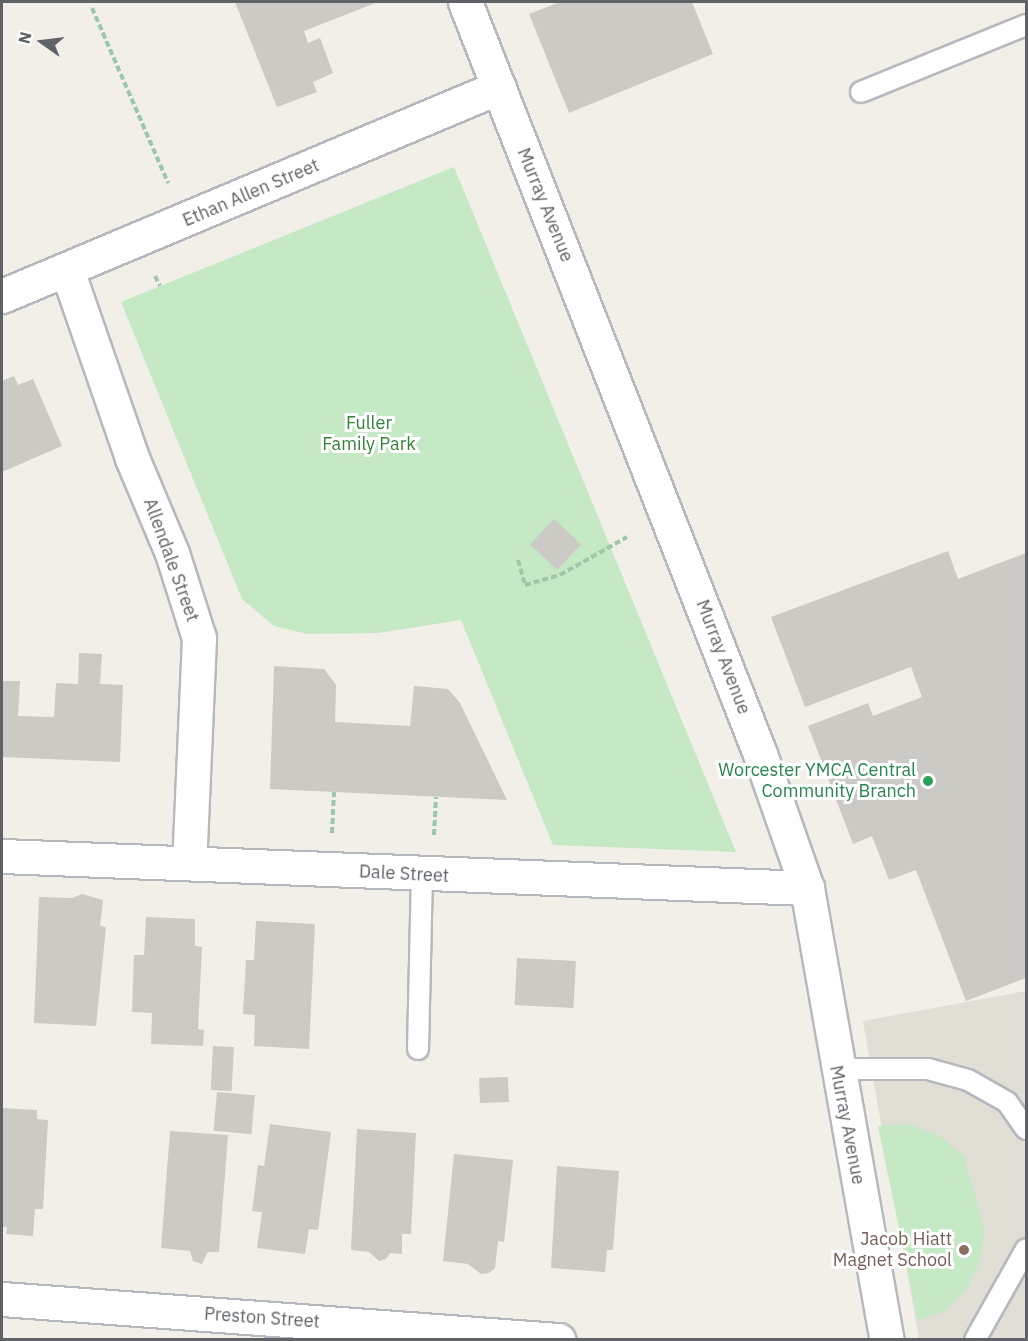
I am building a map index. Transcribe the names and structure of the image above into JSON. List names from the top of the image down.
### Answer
{
  "streets": {
    "street": [
      "Ethan Allen Street",
      "Murray Avenue",
      "Allendale Street",
      "Dale Street",
      "Preston Street"
    ]
  },
  "crossings": [
    ["Ethan Allen Street", "Murray Avenue"],
    ["Ethan Allen Street", "Allendale Street"],
    ["Murray Avenue", "Dale Street"],
    ["Allendale Street", "Dale Street"]
  ],
  "parks": ["Fuller Family Park"],
  "places": ["Worcester YMCA Central Community Branch", "Jacob Hiatt Magnet School"],
  "north": "left"
}
